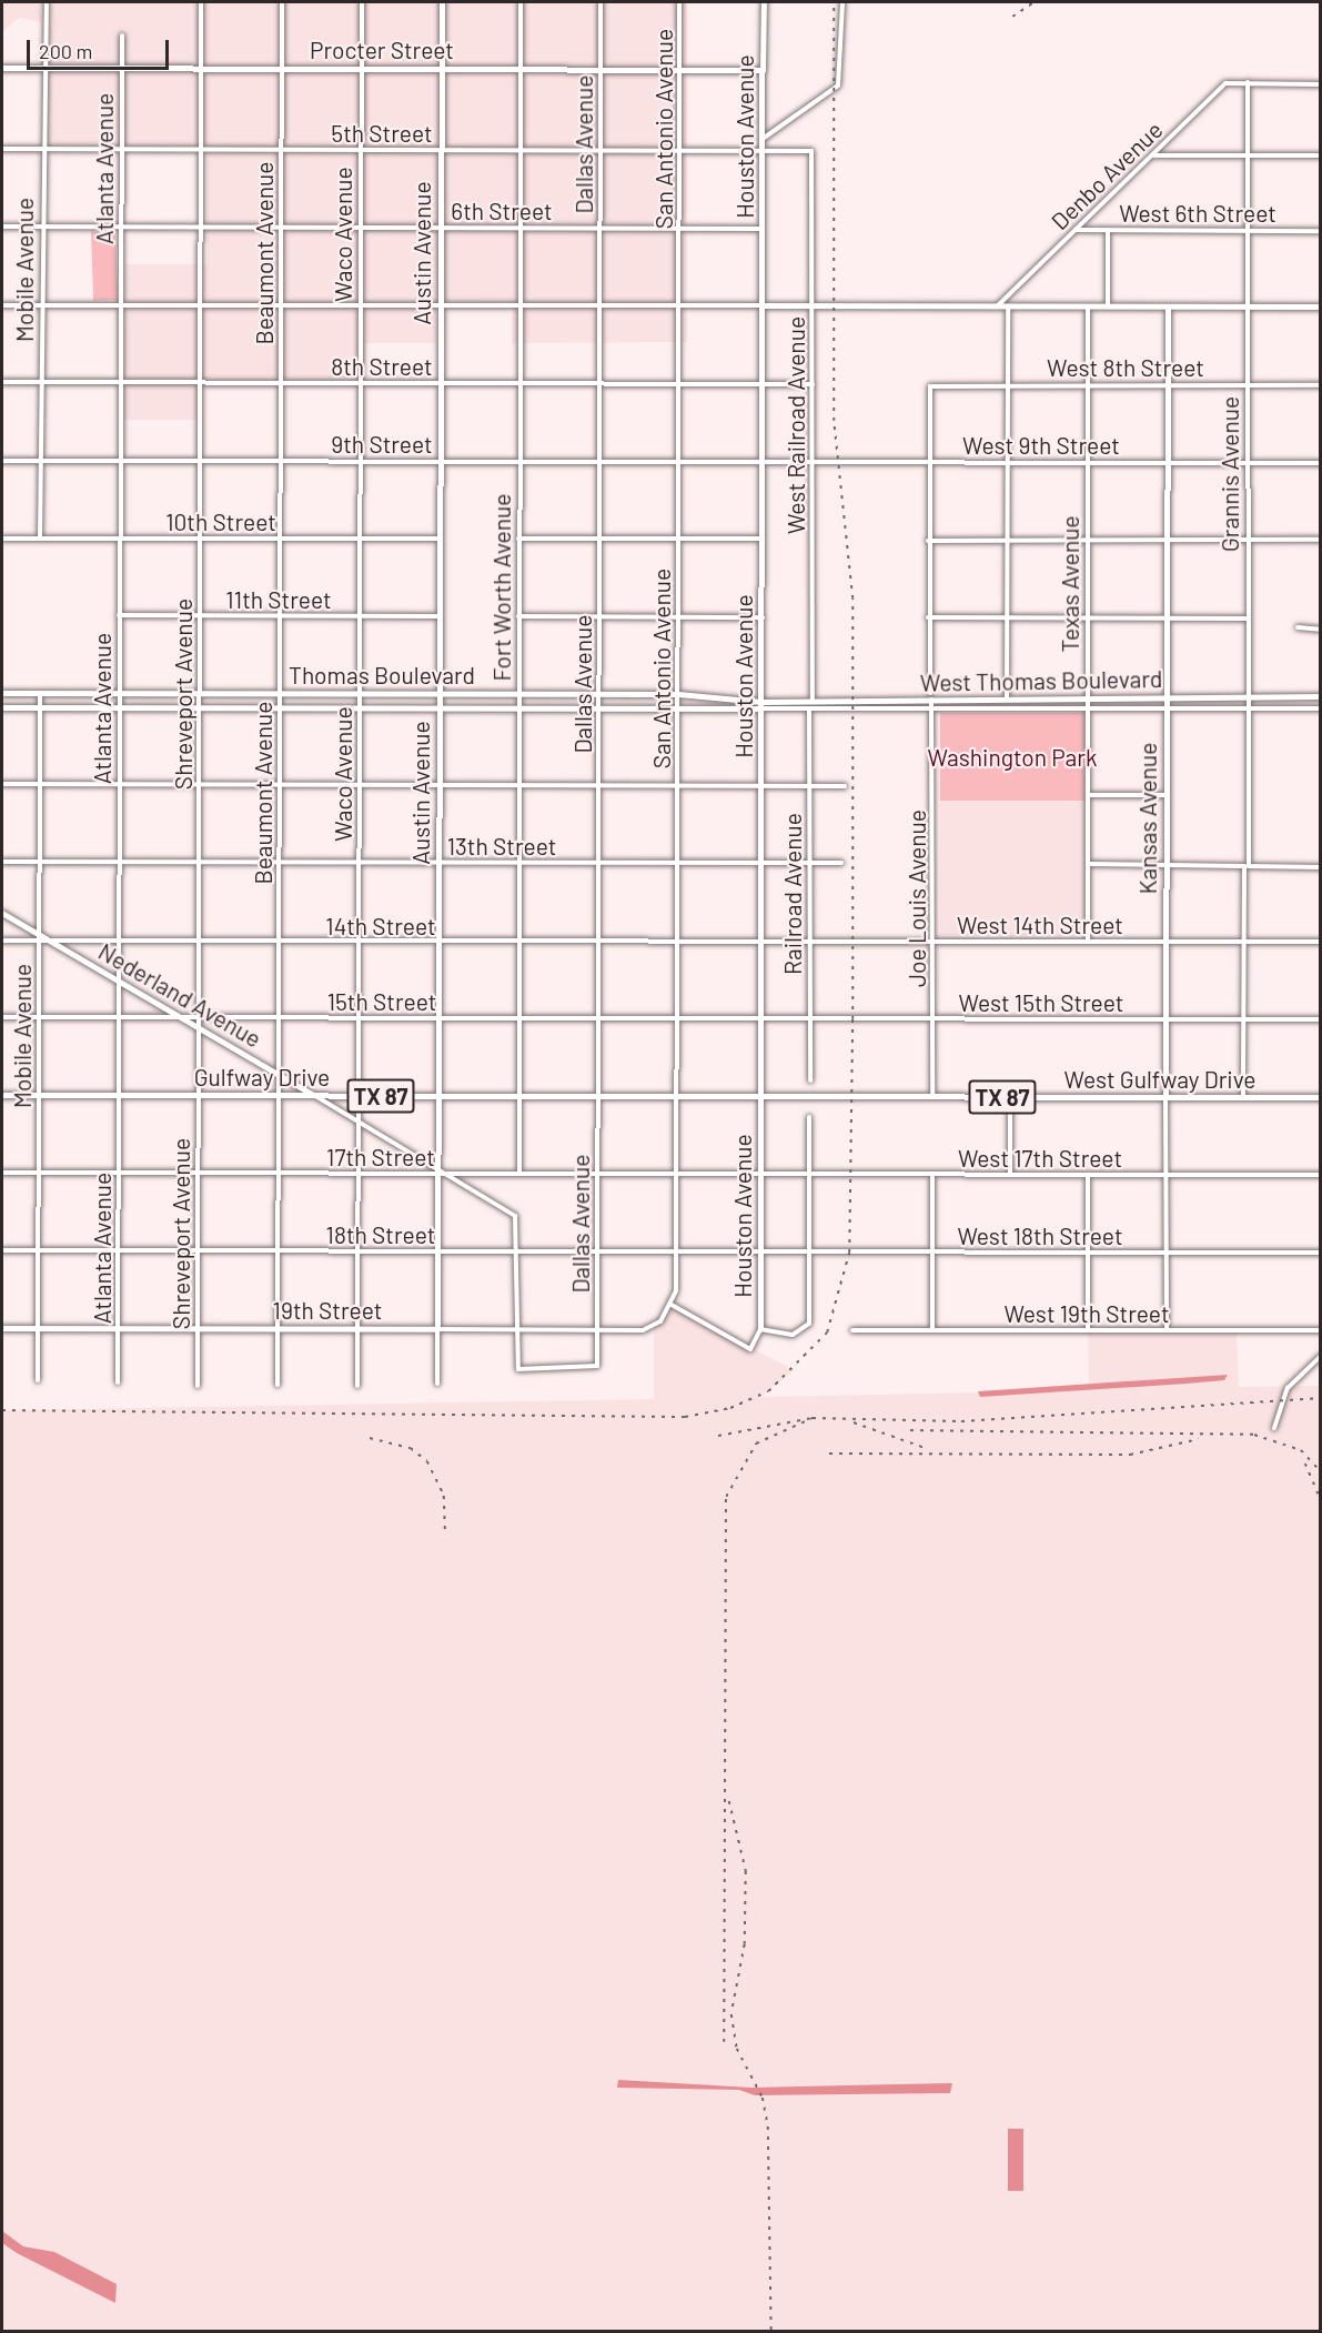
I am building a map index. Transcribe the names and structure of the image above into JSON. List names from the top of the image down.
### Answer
{
  "streets": {
    "main road": ["Gulfway Drive", "West Gulfway Drive", "TX 87"],
    "street": [
      "Procter Street",
      "San Antonio Avenue",
      "5th Street",
      "Houston Avenue",
      "Dallas Avenue",
      "Atlanta Avenue",
      "Denbo Avenue",
      "6th Street",
      "West 6th Street",
      "Waco Avenue",
      "Beaumont Avenue",
      "Austin Avenue",
      "Mobile Avenue",
      "8th Street",
      "West 8th Street",
      "West Railroad Avenue",
      "9th Street",
      "West 9th Street",
      "Grannis Avenue",
      "10th Street",
      "Texas Avenue",
      "Fort Worth Avenue",
      "11th Street",
      "Thomas Boulevard",
      "West Thomas Boulevard",
      "Shreveport Avenue",
      "Kansas Avenue",
      "13th Street",
      "Railroad Avenue",
      "Joe Louis Avenue",
      "West 14th Street",
      "14th Street",
      "Nederland Avenue",
      "15th Street",
      "West 15th Street",
      "17th Street",
      "West 17th Street",
      "18th Street",
      "West 18th Street",
      "19th Street",
      "West 19th Street"
    ]
  },
  "crossings": [
    ["Procter Street", "San Antonio Avenue"],
    ["Procter Street", "Houston Avenue"],
    ["Procter Street", "Dallas Avenue"],
    ["Procter Street", "Atlanta Avenue"],
    ["Procter Street", "Waco Avenue"],
    ["Procter Street", "Beaumont Avenue"],
    ["Procter Street", "Austin Avenue"],
    ["Procter Street", "Mobile Avenue"],
    ["Procter Street", "Fort Worth Avenue"],
    ["Procter Street", "Shreveport Avenue"],
    ["San Antonio Avenue", "5th Street"],
    ["San Antonio Avenue", "Houston Avenue"],
    ["San Antonio Avenue", "6th Street"],
    ["San Antonio Avenue", "8th Street"],
    ["San Antonio Avenue", "9th Street"],
    ["San Antonio Avenue", "Thomas Boulevard"],
    ["San Antonio Avenue", "13th Street"],
    ["San Antonio Avenue", "14th Street"],
    ["San Antonio Avenue", "15th Street"],
    ["San Antonio Avenue", "Gulfway Drive"],
    ["San Antonio Avenue", "17th Street"],
    ["San Antonio Avenue", "18th Street"],
    ["San Antonio Avenue", "19th Street"],
    ["5th Street", "Houston Avenue"],
    ["5th Street", "Dallas Avenue"],
    ["5th Street", "Atlanta Avenue"],
    ["5th Street", "Waco Avenue"],
    ["5th Street", "Beaumont Avenue"],
    ["5th Street", "Austin Avenue"],
    ["5th Street", "Mobile Avenue"],
    ["5th Street", "West Railroad Avenue"],
    ["5th Street", "Fort Worth Avenue"],
    ["5th Street", "Shreveport Avenue"],
    ["Houston Avenue", "6th Street"],
    ["Houston Avenue", "8th Street"],
    ["Houston Avenue", "9th Street"],
    ["Houston Avenue", "West 9th Street"],
    ["Houston Avenue", "Thomas Boulevard"],
    ["Houston Avenue", "West Thomas Boulevard"],
    ["Houston Avenue", "13th Street"],
    ["Houston Avenue", "West 14th Street"],
    ["Houston Avenue", "14th Street"],
    ["Houston Avenue", "15th Street"],
    ["Houston Avenue", "West 15th Street"],
    ["Houston Avenue", "Gulfway Drive"],
    ["Houston Avenue", "West Gulfway Drive"],
    ["Houston Avenue", "17th Street"],
    ["Houston Avenue", "West 17th Street"],
    ["Houston Avenue", "18th Street"],
    ["Houston Avenue", "West 18th Street"],
    ["Houston Avenue", "19th Street"],
    ["Dallas Avenue", "6th Street"],
    ["Dallas Avenue", "8th Street"],
    ["Dallas Avenue", "9th Street"],
    ["Dallas Avenue", "Thomas Boulevard"],
    ["Dallas Avenue", "13th Street"],
    ["Dallas Avenue", "14th Street"],
    ["Dallas Avenue", "15th Street"],
    ["Dallas Avenue", "Gulfway Drive"],
    ["Dallas Avenue", "17th Street"],
    ["Dallas Avenue", "18th Street"],
    ["Dallas Avenue", "19th Street"],
    ["Atlanta Avenue", "6th Street"],
    ["Atlanta Avenue", "8th Street"],
    ["Atlanta Avenue", "9th Street"],
    ["Atlanta Avenue", "10th Street"],
    ["Atlanta Avenue", "11th Street"],
    ["Atlanta Avenue", "Thomas Boulevard"],
    ["Atlanta Avenue", "13th Street"],
    ["Atlanta Avenue", "14th Street"],
    ["Atlanta Avenue", "Nederland Avenue"],
    ["Atlanta Avenue", "15th Street"],
    ["Atlanta Avenue", "Gulfway Drive"],
    ["Atlanta Avenue", "17th Street"],
    ["Atlanta Avenue", "18th Street"],
    ["Atlanta Avenue", "19th Street"],
    ["Denbo Avenue", "West 6th Street"],
    ["Denbo Avenue", "Grannis Avenue"],
    ["6th Street", "Waco Avenue"],
    ["6th Street", "Beaumont Avenue"],
    ["6th Street", "Austin Avenue"],
    ["6th Street", "Mobile Avenue"],
    ["6th Street", "Fort Worth Avenue"],
    ["6th Street", "Shreveport Avenue"],
    ["West 6th Street", "Grannis Avenue"],
    ["Waco Avenue", "8th Street"],
    ["Waco Avenue", "9th Street"],
    ["Waco Avenue", "10th Street"],
    ["Waco Avenue", "11th Street"],
    ["Waco Avenue", "Thomas Boulevard"],
    ["Waco Avenue", "13th Street"],
    ["Waco Avenue", "14th Street"],
    ["Waco Avenue", "Nederland Avenue"],
    ["Waco Avenue", "15th Street"],
    ["Waco Avenue", "Gulfway Drive"],
    ["Waco Avenue", "17th Street"],
    ["Waco Avenue", "18th Street"],
    ["Waco Avenue", "19th Street"],
    ["Beaumont Avenue", "8th Street"],
    ["Beaumont Avenue", "9th Street"],
    ["Beaumont Avenue", "10th Street"],
    ["Beaumont Avenue", "11th Street"],
    ["Beaumont Avenue", "Thomas Boulevard"],
    ["Beaumont Avenue", "13th Street"],
    ["Beaumont Avenue", "14th Street"],
    ["Beaumont Avenue", "Nederland Avenue"],
    ["Beaumont Avenue", "15th Street"],
    ["Beaumont Avenue", "Gulfway Drive"],
    ["Beaumont Avenue", "17th Street"],
    ["Beaumont Avenue", "18th Street"],
    ["Beaumont Avenue", "19th Street"],
    ["Austin Avenue", "8th Street"],
    ["Austin Avenue", "9th Street"],
    ["Austin Avenue", "10th Street"],
    ["Austin Avenue", "11th Street"],
    ["Austin Avenue", "Thomas Boulevard"],
    ["Austin Avenue", "13th Street"],
    ["Austin Avenue", "14th Street"],
    ["Austin Avenue", "Nederland Avenue"],
    ["Austin Avenue", "15th Street"],
    ["Austin Avenue", "Gulfway Drive"],
    ["Austin Avenue", "17th Street"],
    ["Austin Avenue", "18th Street"],
    ["Austin Avenue", "19th Street"],
    ["Mobile Avenue", "8th Street"],
    ["Mobile Avenue", "9th Street"],
    ["Mobile Avenue", "10th Street"],
    ["Mobile Avenue", "Thomas Boulevard"],
    ["Mobile Avenue", "13th Street"],
    ["Mobile Avenue", "Nederland Avenue"],
    ["Mobile Avenue", "15th Street"],
    ["Mobile Avenue", "Gulfway Drive"],
    ["Mobile Avenue", "17th Street"],
    ["Mobile Avenue", "18th Street"],
    ["Mobile Avenue", "19th Street"],
    ["8th Street", "Fort Worth Avenue"],
    ["8th Street", "Shreveport Avenue"],
    ["West 8th Street", "Grannis Avenue"],
    ["West 8th Street", "Texas Avenue"],
    ["West 8th Street", "Kansas Avenue"],
    ["West 8th Street", "Joe Louis Avenue"],
    ["West Railroad Avenue", "West 9th Street"],
    ["West Railroad Avenue", "West Thomas Boulevard"],
    ["9th Street", "West 9th Street"],
    ["9th Street", "Fort Worth Avenue"],
    ["9th Street", "Shreveport Avenue"],
    ["West 9th Street", "Grannis Avenue"],
    ["West 9th Street", "Texas Avenue"],
    ["West 9th Street", "Kansas Avenue"],
    ["West 9th Street", "Joe Louis Avenue"],
    ["Grannis Avenue", "West Thomas Boulevard"],
    ["Grannis Avenue", "West 14th Street"],
    ["Grannis Avenue", "West 15th Street"],
    ["Grannis Avenue", "West Gulfway Drive"],
    ["10th Street", "Shreveport Avenue"],
    ["Texas Avenue", "West Thomas Boulevard"],
    ["Texas Avenue", "West 14th Street"],
    ["Fort Worth Avenue", "Thomas Boulevard"],
    ["Fort Worth Avenue", "13th Street"],
    ["Fort Worth Avenue", "14th Street"],
    ["Fort Worth Avenue", "15th Street"],
    ["Fort Worth Avenue", "Gulfway Drive"],
    ["Fort Worth Avenue", "17th Street"],
    ["11th Street", "Shreveport Avenue"],
    ["Thomas Boulevard", "West Thomas Boulevard"],
    ["Thomas Boulevard", "Shreveport Avenue"],
    ["West Thomas Boulevard", "Kansas Avenue"],
    ["West Thomas Boulevard", "Railroad Avenue"],
    ["West Thomas Boulevard", "Joe Louis Avenue"],
    ["Shreveport Avenue", "13th Street"],
    ["Shreveport Avenue", "14th Street"],
    ["Shreveport Avenue", "Nederland Avenue"],
    ["Shreveport Avenue", "15th Street"],
    ["Shreveport Avenue", "Gulfway Drive"],
    ["Shreveport Avenue", "17th Street"],
    ["Shreveport Avenue", "18th Street"],
    ["Shreveport Avenue", "19th Street"],
    ["Kansas Avenue", "West 14th Street"],
    ["Kansas Avenue", "West 15th Street"],
    ["Kansas Avenue", "West Gulfway Drive"],
    ["Kansas Avenue", "West 17th Street"],
    ["Kansas Avenue", "West 18th Street"],
    ["Kansas Avenue", "West 19th Street"],
    ["13th Street", "Railroad Avenue"],
    ["Railroad Avenue", "West 14th Street"],
    ["Railroad Avenue", "West 15th Street"],
    ["Joe Louis Avenue", "West 14th Street"],
    ["Joe Louis Avenue", "West 15th Street"],
    ["Joe Louis Avenue", "West Gulfway Drive"],
    ["West 14th Street", "14th Street"],
    ["14th Street", "Nederland Avenue"],
    ["Nederland Avenue", "15th Street"],
    ["Nederland Avenue", "Gulfway Drive"],
    ["Nederland Avenue", "17th Street"],
    ["Nederland Avenue", "18th Street"],
    ["15th Street", "West 15th Street"],
    ["Gulfway Drive", "West Gulfway Drive"],
    ["17th Street", "West 17th Street"],
    ["18th Street", "West 18th Street"]
  ],
  "parks": ["Washington Park"],
  "scale_bar": "200 m"
}
